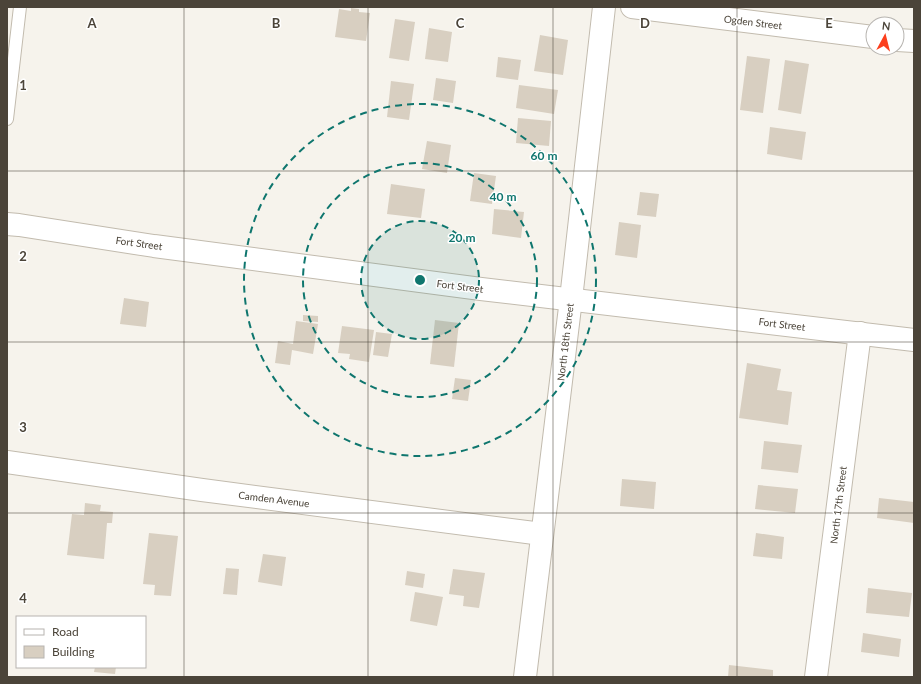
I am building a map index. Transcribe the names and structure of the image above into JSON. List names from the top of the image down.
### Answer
{
  "streets": {
    "street": [
      "Ogden Street",
      "Fort Street",
      "North 18th Street",
      "Camden Avenue",
      "North 17th Street"
    ]
  },
  "crossings": [
    ["Fort Street", "North 18th Street"],
    ["Fort Street", "North 17th Street"],
    ["North 18th Street", "Camden Avenue"]
  ],
  "legend": ["Road", "Building"],
  "north": "top",
  "grid": {
    "columns": [
      "A",
      "B",
      "C",
      "D",
      "E"
    ],
    "rows": [
      "1",
      "2",
      "3",
      "4"
    ]
  },
  "rings": ["60 m", "40 m", "20 m"]
}
